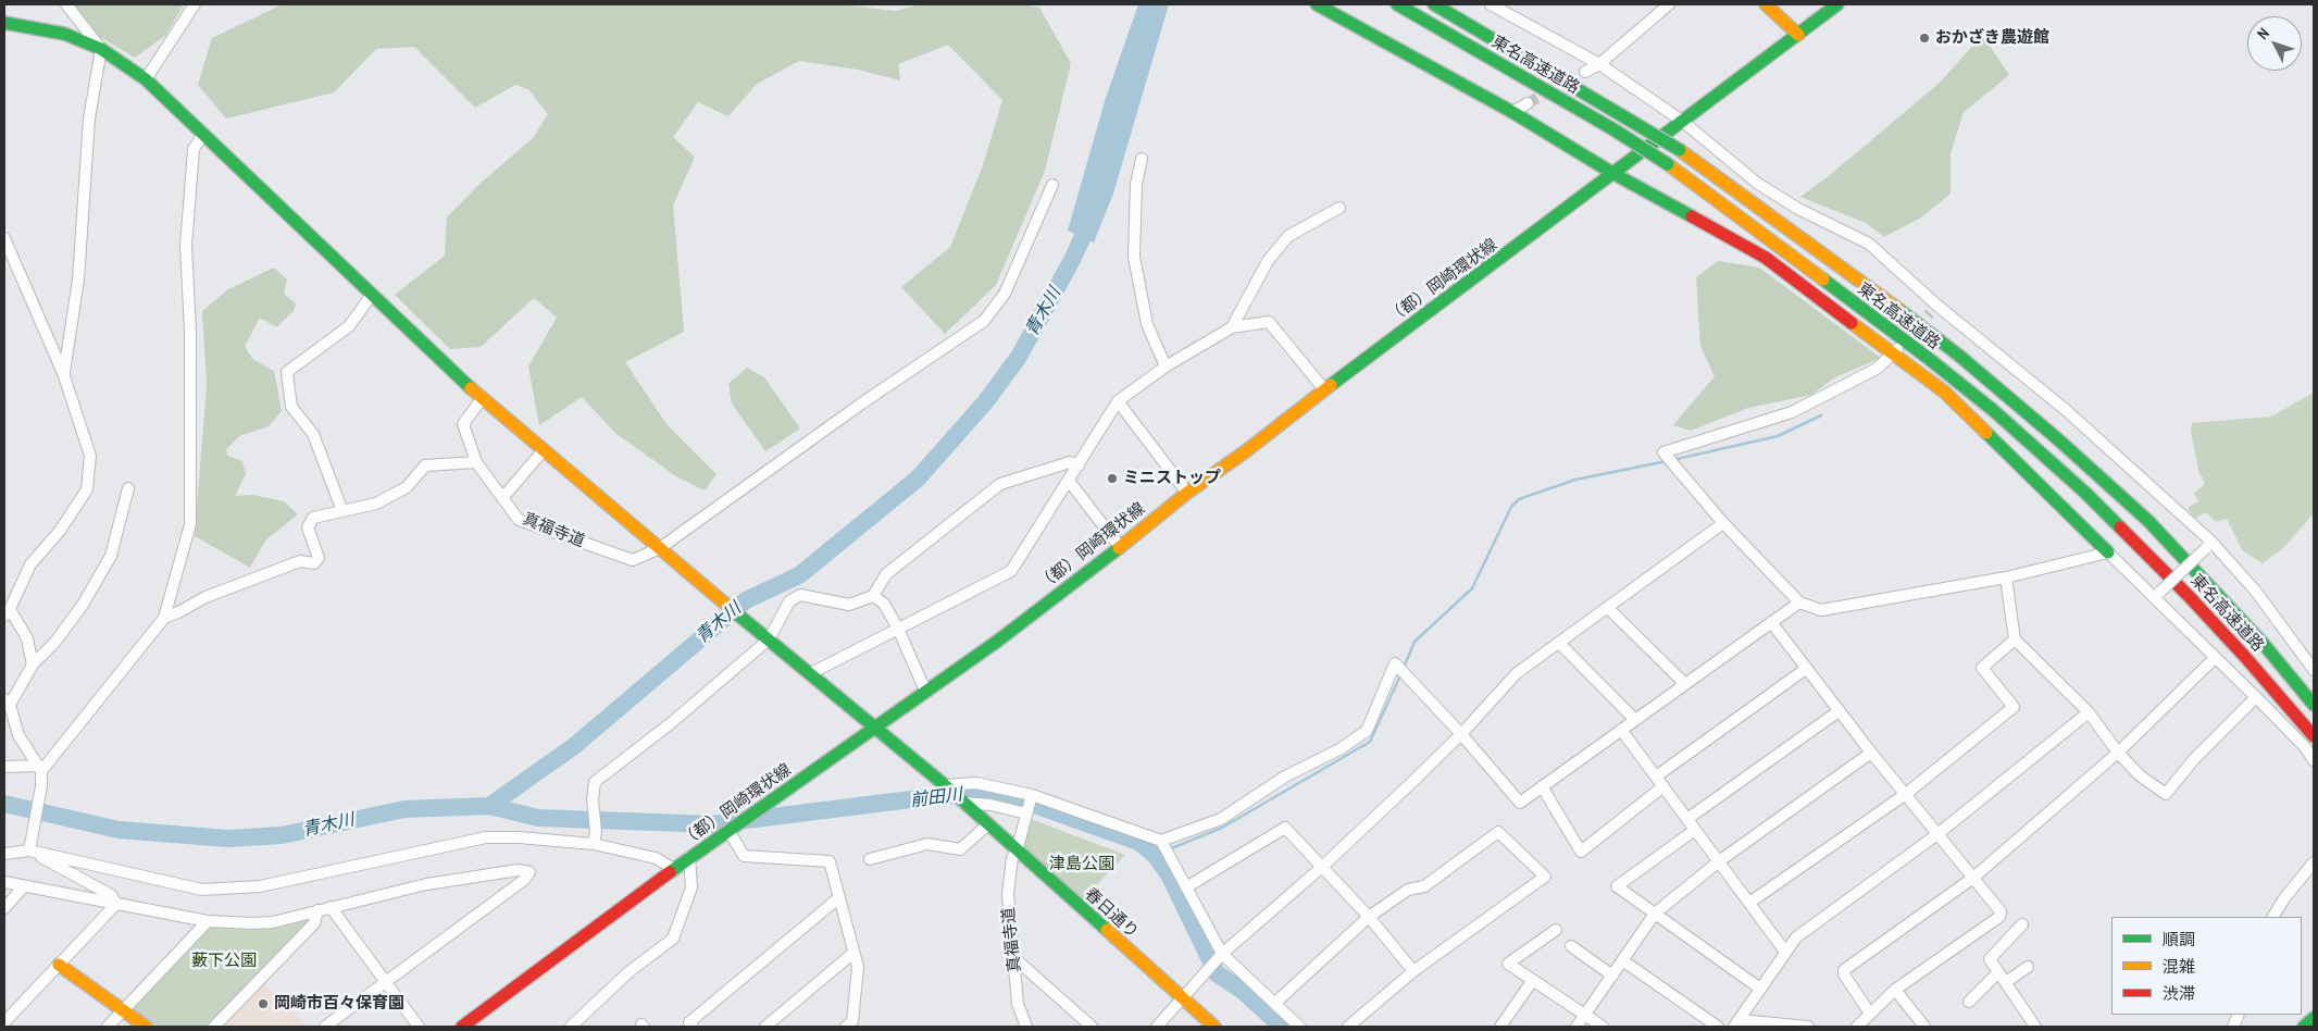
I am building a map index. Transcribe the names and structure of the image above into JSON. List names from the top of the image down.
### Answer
{
  "streets": {
    "main road": ["東名高速道路", "（都）岡崎環状線", "春日通り"],
    "street": ["真福寺道"]
  },
  "crossings": [
    ["真福寺道", "春日通り"]
  ],
  "water": ["青木川", "前田川"],
  "parks": ["津島公園", "藪下公園"],
  "places": ["おかざき農遊館", "ミニストップ", "岡崎市百々保育園"],
  "legend": ["順調", "混雑", "渋滞"],
  "north": "top left"
}
